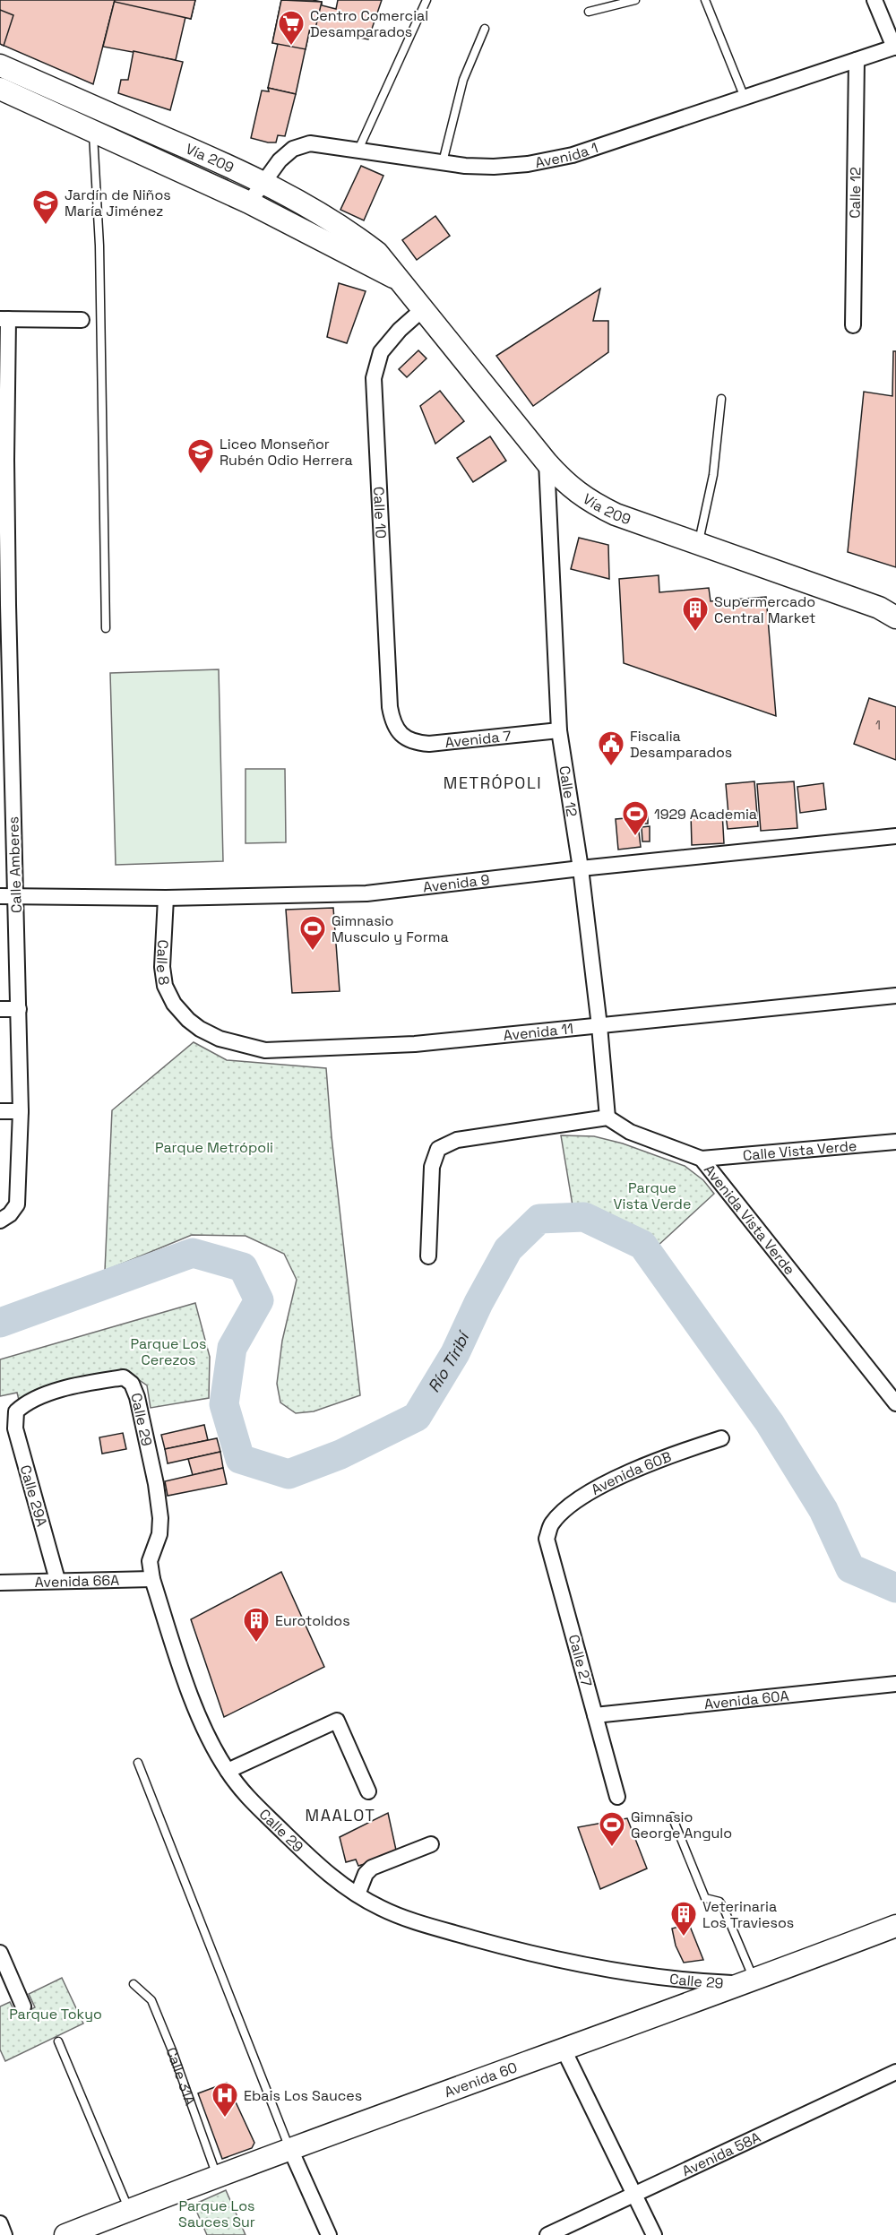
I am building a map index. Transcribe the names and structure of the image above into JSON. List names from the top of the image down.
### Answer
{
  "streets": {
    "main road": ["Vía 209", "Avenida 60"],
    "street": [
      "Avenida 1",
      "Calle 12",
      "Calle 10",
      "Avenida 7",
      "Calle Amberes",
      "Avenida 9",
      "Calle 8",
      "Avenida 11",
      "Calle Vista Verde",
      "Avenida Vista Verde",
      "Calle 29",
      "Avenida 60B",
      "Calle 29A",
      "Avenida 66A",
      "Calle 27",
      "Avenida 60A",
      "Avenida 58A"
    ],
    "lane": ["Calle 31A"]
  },
  "crossings": [
    ["Avenida 1", "Vía 209"],
    ["Avenida 1", "Calle 12"],
    ["Vía 209", "Calle 12"],
    ["Vía 209", "Calle 10"],
    ["Calle 12", "Avenida 7"],
    ["Calle 12", "Avenida 9"],
    ["Calle 12", "Avenida 11"],
    ["Calle 12", "Avenida Vista Verde"],
    ["Calle 10", "Avenida 7"],
    ["Calle Amberes", "Avenida 9"],
    ["Avenida 9", "Calle 8"],
    ["Calle 8", "Avenida 11"],
    ["Calle Vista Verde", "Avenida Vista Verde"],
    ["Calle 29", "Calle 29A"],
    ["Calle 29", "Avenida 66A"],
    ["Calle 29", "Avenida 60"],
    ["Avenida 60B", "Calle 27"],
    ["Calle 29A", "Avenida 66A"],
    ["Calle 27", "Avenida 60A"],
    ["Calle 31A", "Avenida 60"]
  ],
  "districts": ["METRÓPOLI", "MAALOT"],
  "water": ["Río Tiribí"],
  "parks": [
    "Parque Metrópoli",
    "Parque Vista Verde",
    "Parque Los Cerezos",
    "Parque Tokyo",
    "Parque Los Sauces Sur"
  ],
  "places": {
    "supermarket": ["Centro Comercial Desamparados"],
    "school or university": ["Jardín de Niños María Jiménez", "Liceo Monseñor Rubén Odio Herrera"],
    "building": ["Supermercado Central Market", "Eurotoldos", "Veterinaria Los Traviesos"],
    "public building": ["Fiscalia Desamparados"],
    "sports": ["1929 Academia", "Gimnasio Musculo y Forma", "Gimnasio George Angulo"],
    "hospital": ["Ebais Los Sauces"]
  },
  "house_numbers": ["1"]
}
